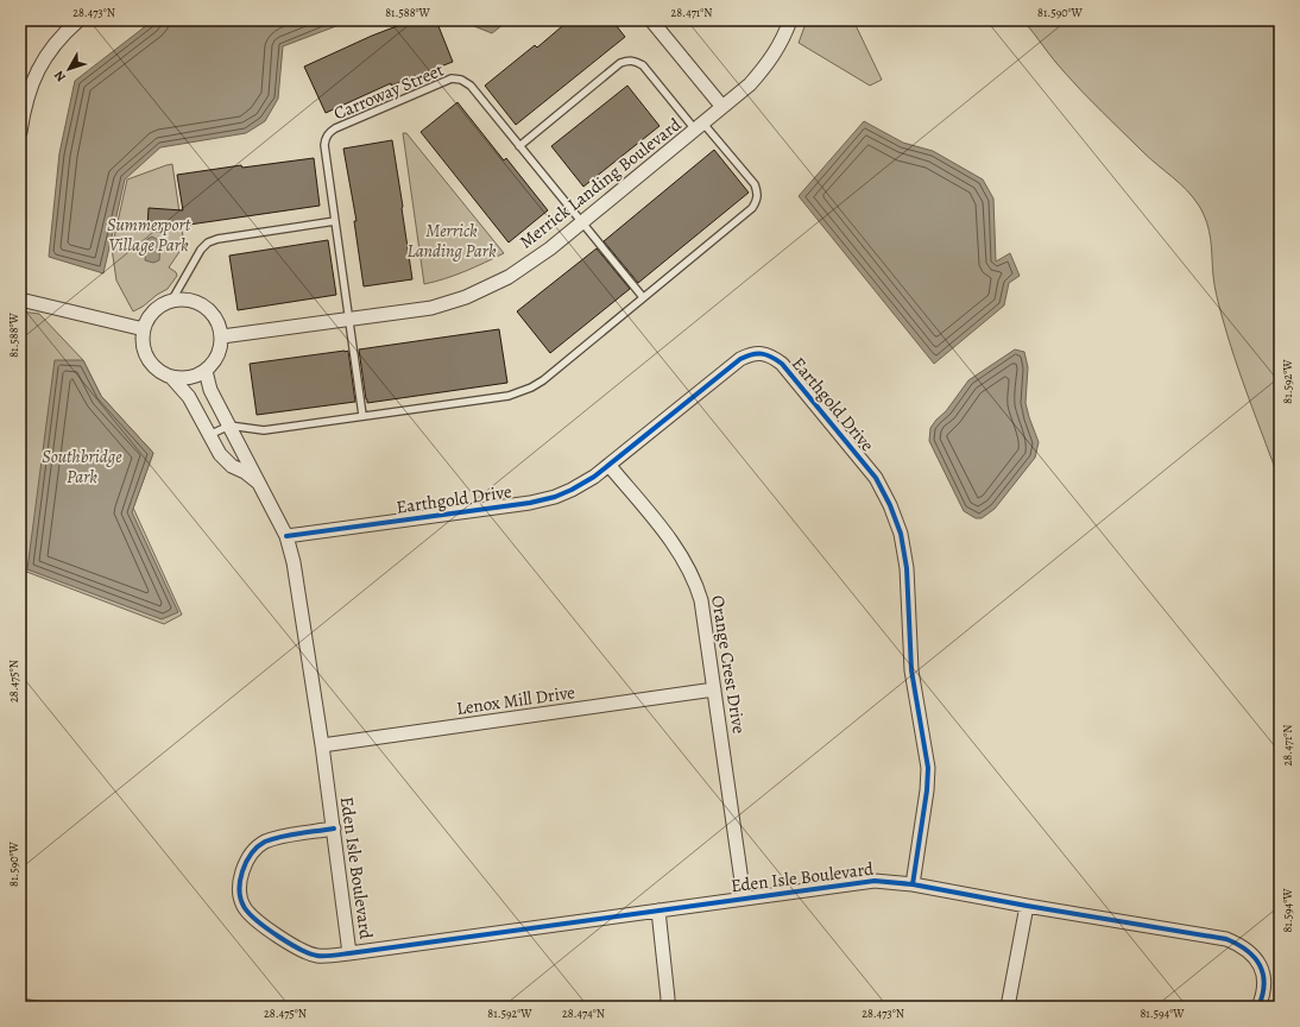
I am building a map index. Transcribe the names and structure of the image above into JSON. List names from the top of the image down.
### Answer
{
  "streets": {
    "street": [
      "Merrick Landing Boulevard",
      "Earthgold Drive",
      "Orange Crest Drive",
      "Lenox Mill Drive",
      "Eden Isle Boulevard"
    ],
    "lane": ["Carroway Street"]
  },
  "crossings": [
    ["Carroway Street", "Merrick Landing Boulevard"],
    ["Merrick Landing Boulevard", "Eden Isle Boulevard"],
    ["Earthgold Drive", "Orange Crest Drive"],
    ["Earthgold Drive", "Eden Isle Boulevard"],
    ["Orange Crest Drive", "Lenox Mill Drive"],
    ["Orange Crest Drive", "Eden Isle Boulevard"],
    ["Lenox Mill Drive", "Eden Isle Boulevard"]
  ],
  "parks": ["Summerport Village Park", "Merrick Landing Park", "Southbridge Park"],
  "north": "bottom left",
  "coordinates": [
    "28.473°N",
    "81.588°W",
    "28.471°N",
    "81.590°W",
    "81.592°W",
    "28.475°N",
    "81.594°W",
    "28.474°N"
  ]
}
